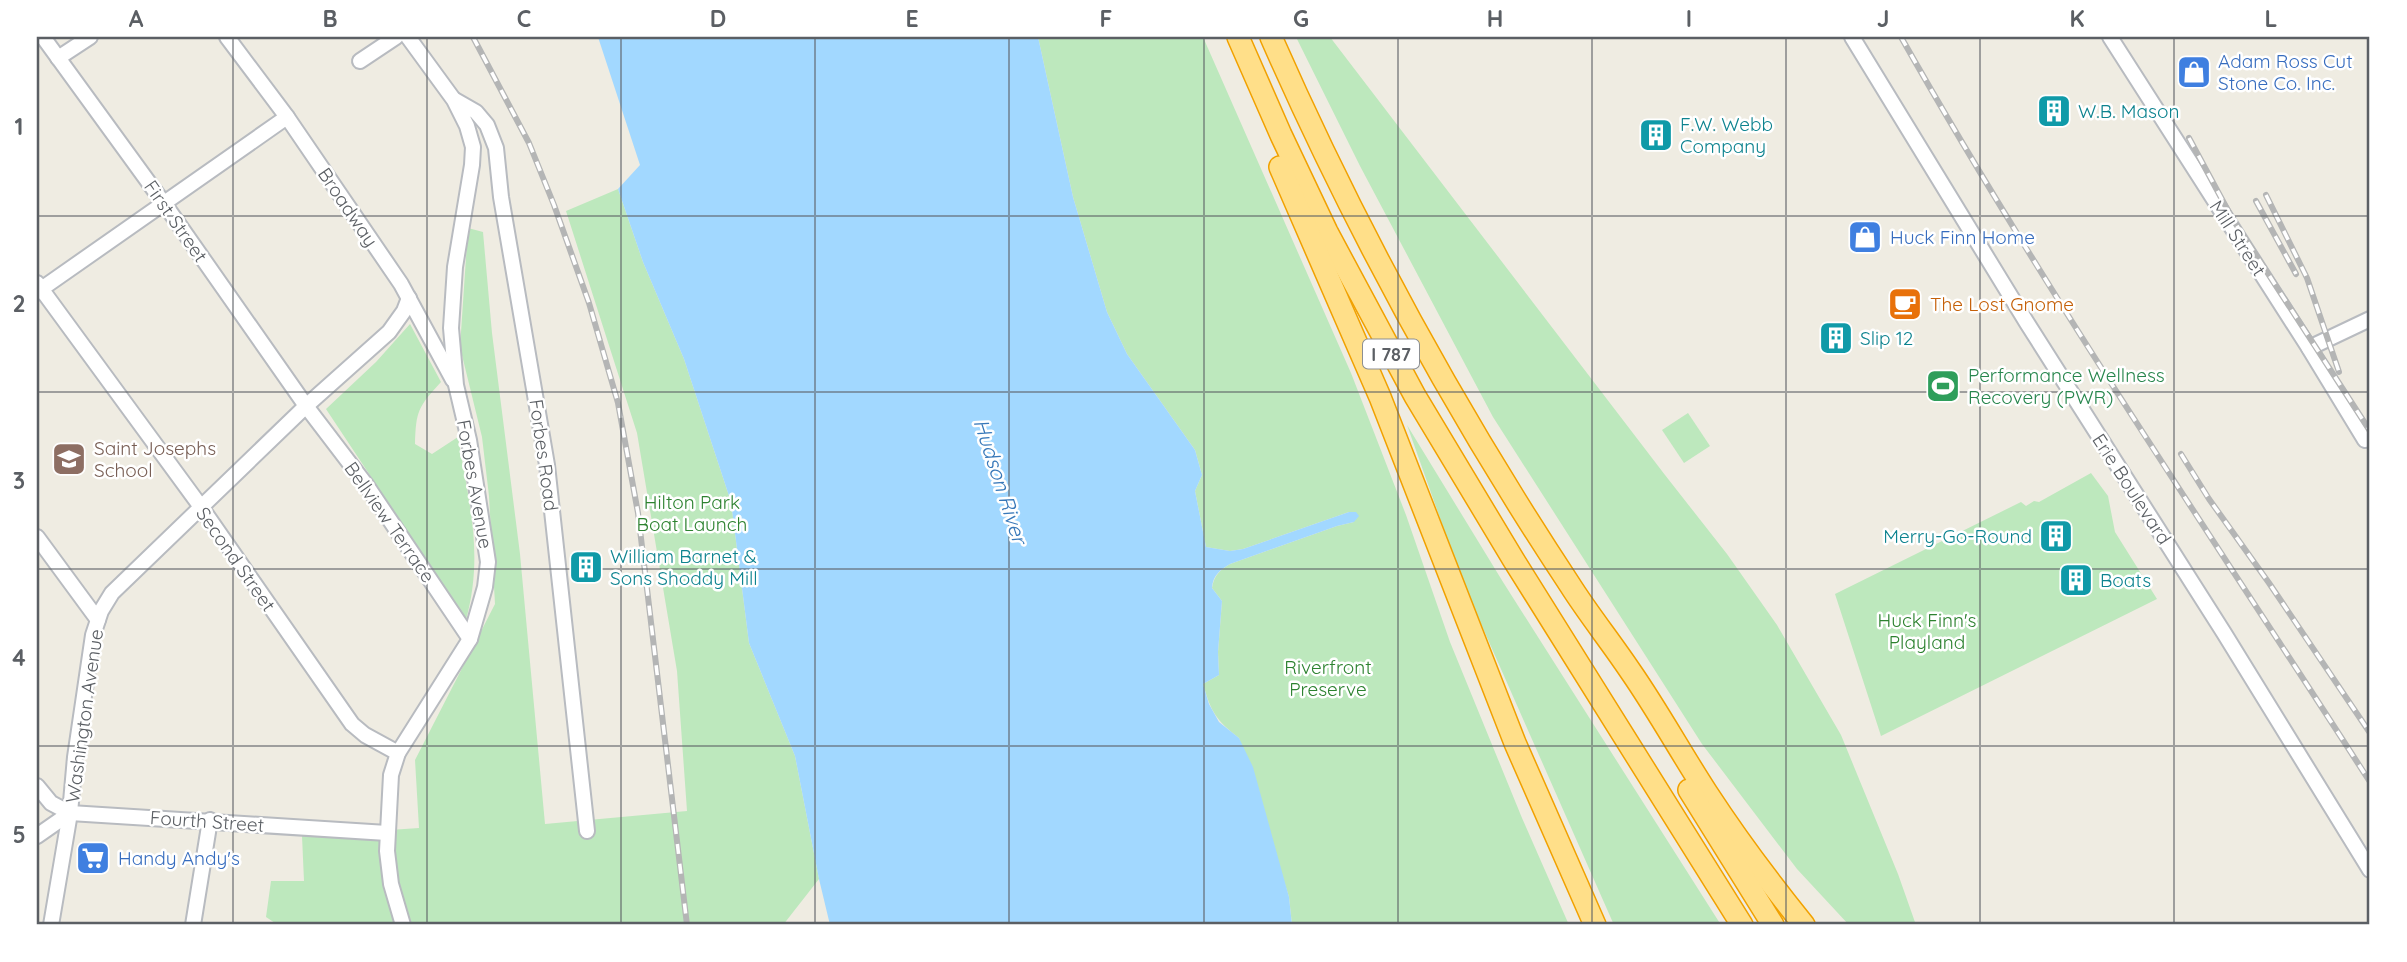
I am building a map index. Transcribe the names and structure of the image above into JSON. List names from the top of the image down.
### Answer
{
  "streets": {
    "highway": ["I 787"],
    "street": [
      "Broadway",
      "First Street",
      "Mill Street",
      "Forbes Road",
      "Forbes Avenue",
      "Erie Boulevard",
      "Bellview Terrace",
      "Second Street",
      "Washington Avenue",
      "Fourth Street"
    ]
  },
  "crossings": [
    ["Broadway", "Forbes Avenue"],
    ["Broadway", "Washington Avenue"],
    ["First Street", "Bellview Terrace"],
    ["First Street", "Washington Avenue"],
    ["Forbes Road", "Forbes Avenue"],
    ["Forbes Avenue", "Bellview Terrace"],
    ["Forbes Avenue", "Second Street"],
    ["Forbes Avenue", "Fourth Street"],
    ["Bellview Terrace", "Washington Avenue"],
    ["Second Street", "Washington Avenue"],
    ["Washington Avenue", "Fourth Street"]
  ],
  "water": ["Hudson River"],
  "parks": ["Hilton Park Boat Launch", "Huck Finn's Playland", "Riverfront Preserve"],
  "places": {
    "shop": ["Adam Ross Cut Stone Co. Inc.", "Huck Finn Home"],
    "building": [
      "W.B. Mason",
      "F.W. Webb Company",
      "Slip 12",
      "Merry-Go-Round",
      "William Barnet & Sons Shoddy Mill",
      "Boats"
    ],
    "cafe": ["The Lost Gnome"],
    "sports": ["Performance Wellness Recovery (PWR)"],
    "school or university": ["Saint Josephs School"],
    "supermarket": ["Handy Andy's"]
  },
  "grid": {
    "columns": [
      "A",
      "B",
      "C",
      "D",
      "E",
      "F",
      "G",
      "H",
      "I",
      "J",
      "K",
      "L"
    ],
    "rows": [
      "1",
      "2",
      "3",
      "4",
      "5"
    ]
  }
}
